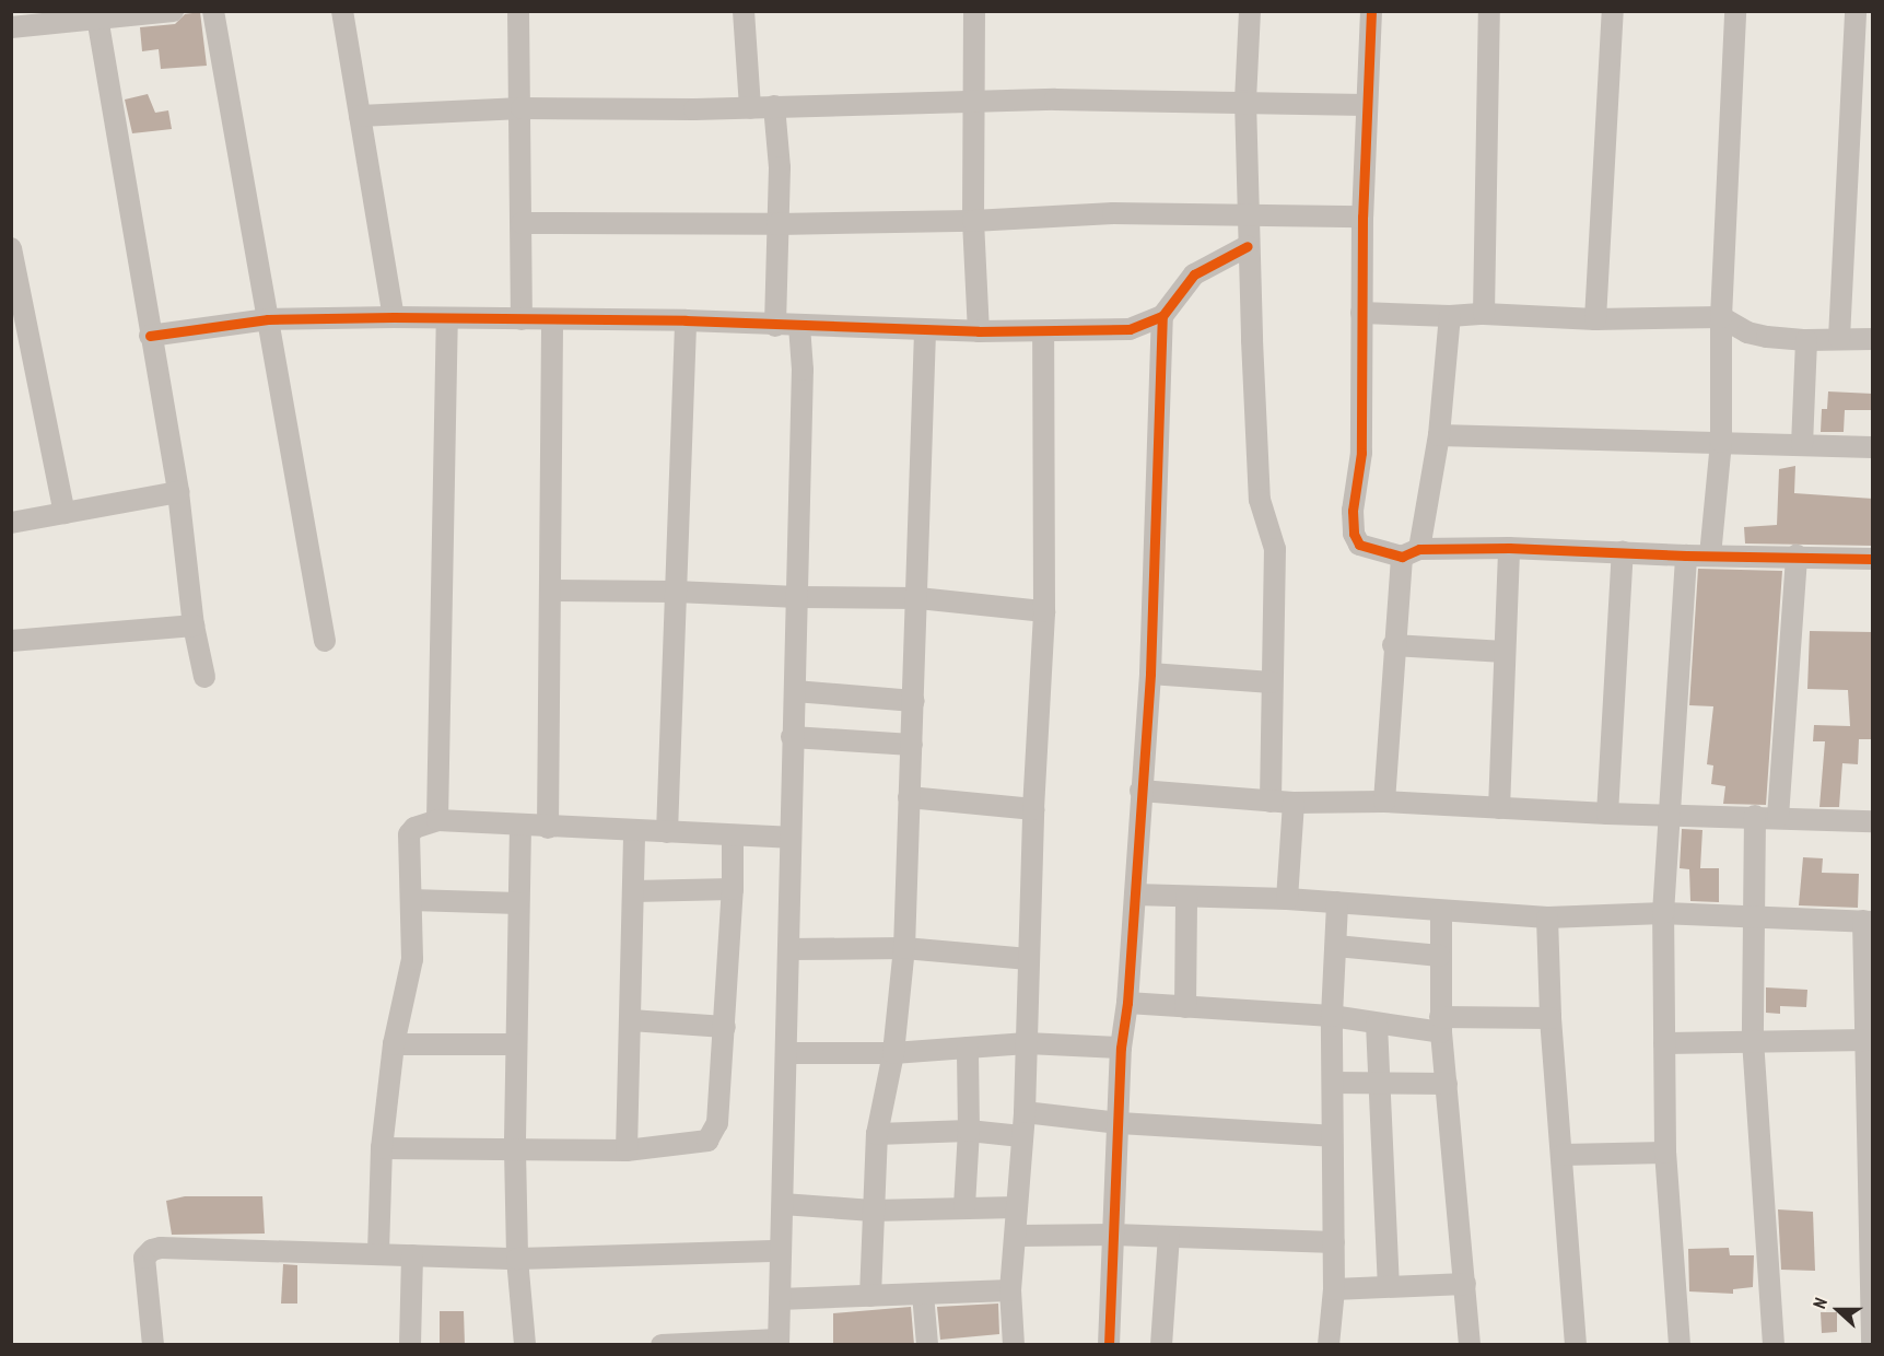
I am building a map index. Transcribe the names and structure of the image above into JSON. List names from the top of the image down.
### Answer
{
  "north": "left"
}
